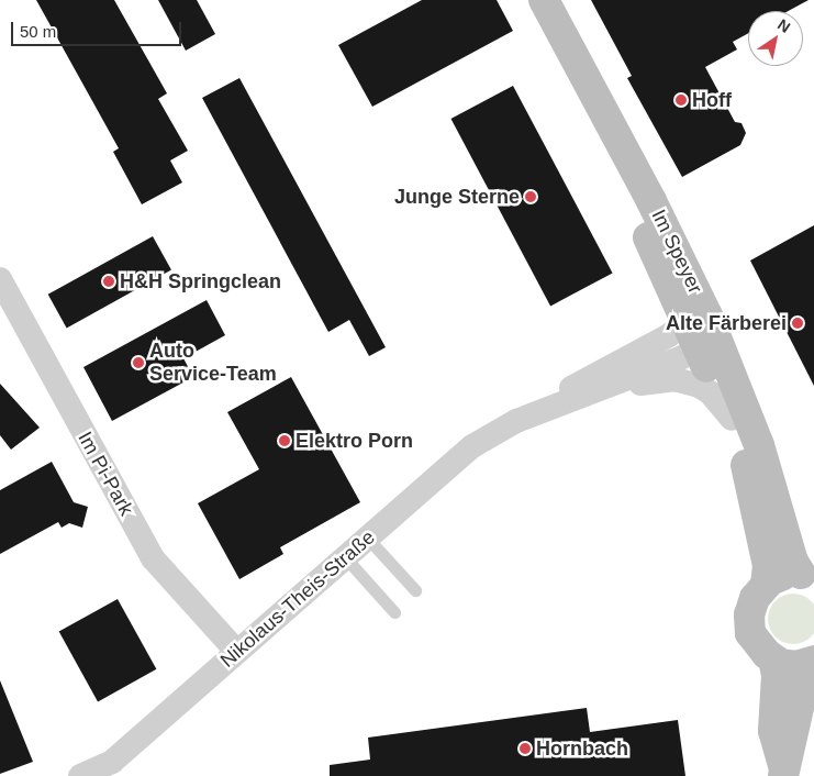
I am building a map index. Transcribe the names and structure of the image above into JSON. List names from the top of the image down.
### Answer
{
  "streets": {
    "street": ["Im Speyer", "Im Pi-Park", "Nikolaus-Theis-Straße"]
  },
  "crossings": [
    ["Im Speyer", "Nikolaus-Theis-Straße"],
    ["Im Pi-Park", "Nikolaus-Theis-Straße"]
  ],
  "places": [
    "Hoff",
    "Junge Sterne",
    "H&H Springclean",
    "Alte Färberei",
    "Auto Service-Team",
    "Elektro Porn",
    "Hornbach"
  ],
  "scale_bar": "50 m",
  "north": "top right"
}
